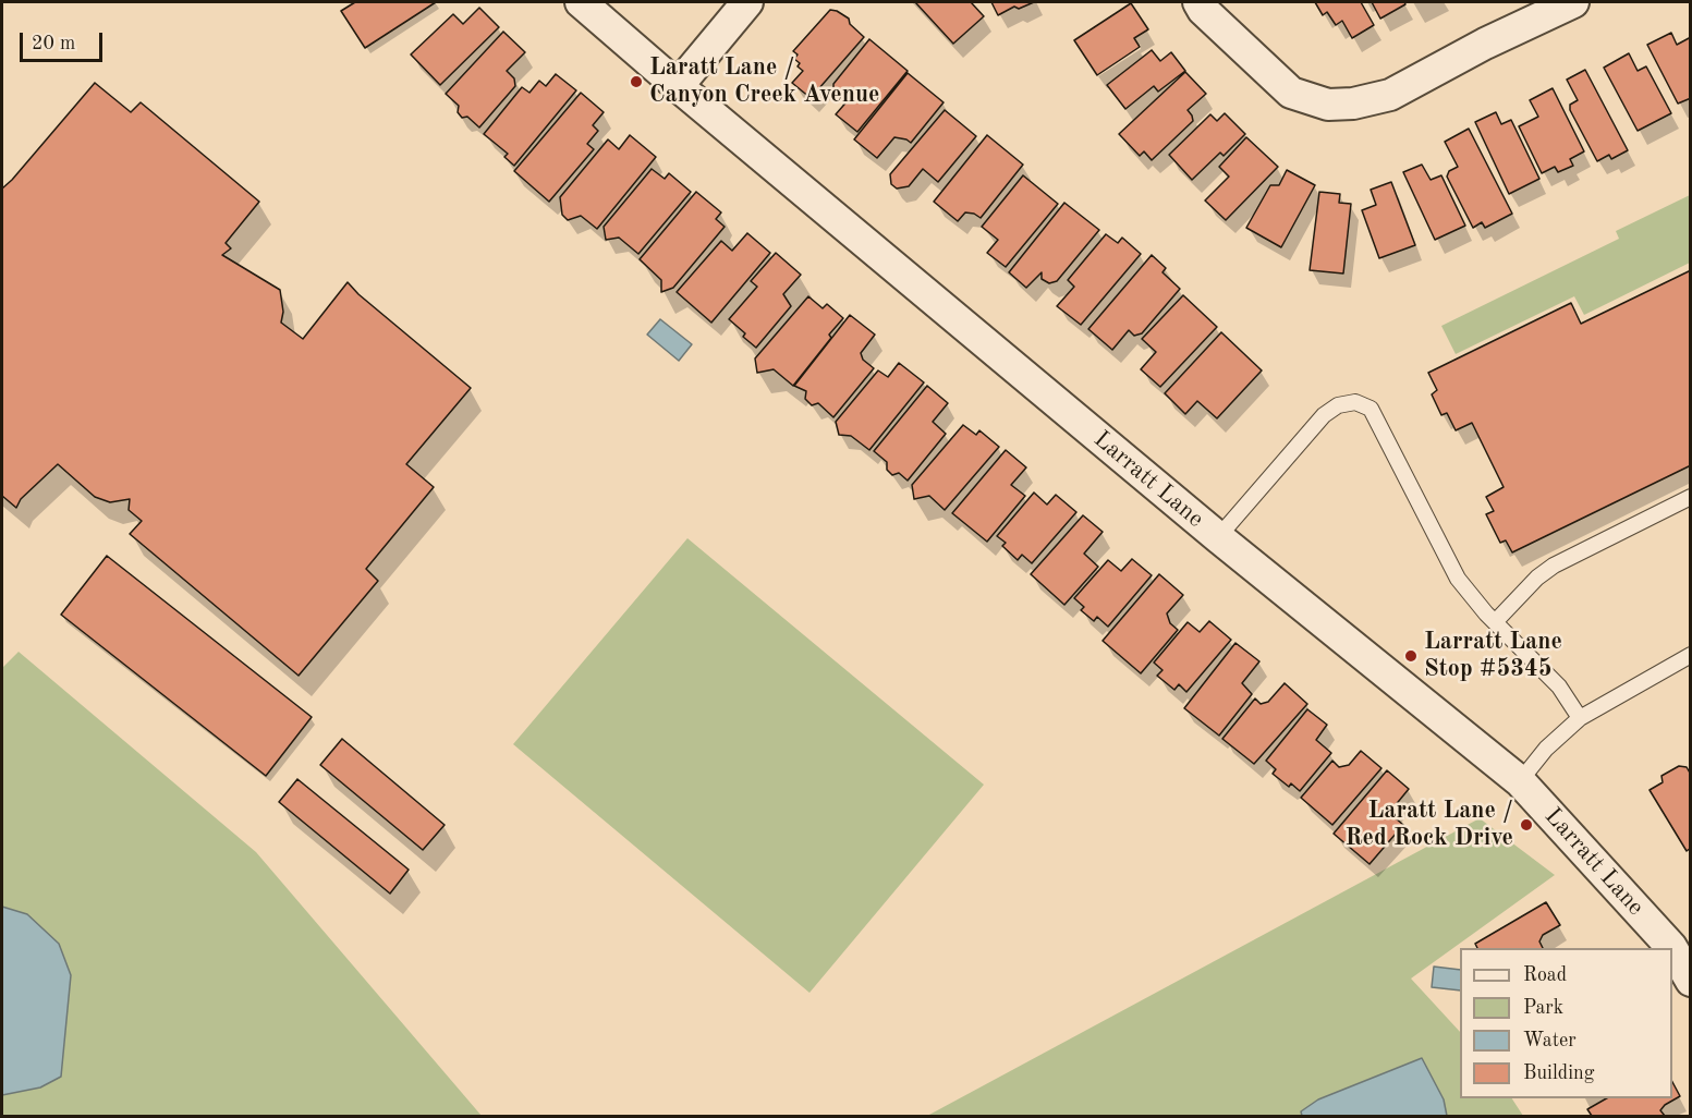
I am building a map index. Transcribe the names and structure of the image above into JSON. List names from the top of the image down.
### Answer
{
  "streets": {
    "street": ["Larratt Lane"]
  },
  "places": ["Laratt Lane / Canyon Creek Avenue", "Larratt Lane Stop #5345", "Laratt Lane / Red Rock Drive"],
  "legend": [
    "Road",
    "Park",
    "Water",
    "Building"
  ],
  "scale_bar": "20 m"
}
